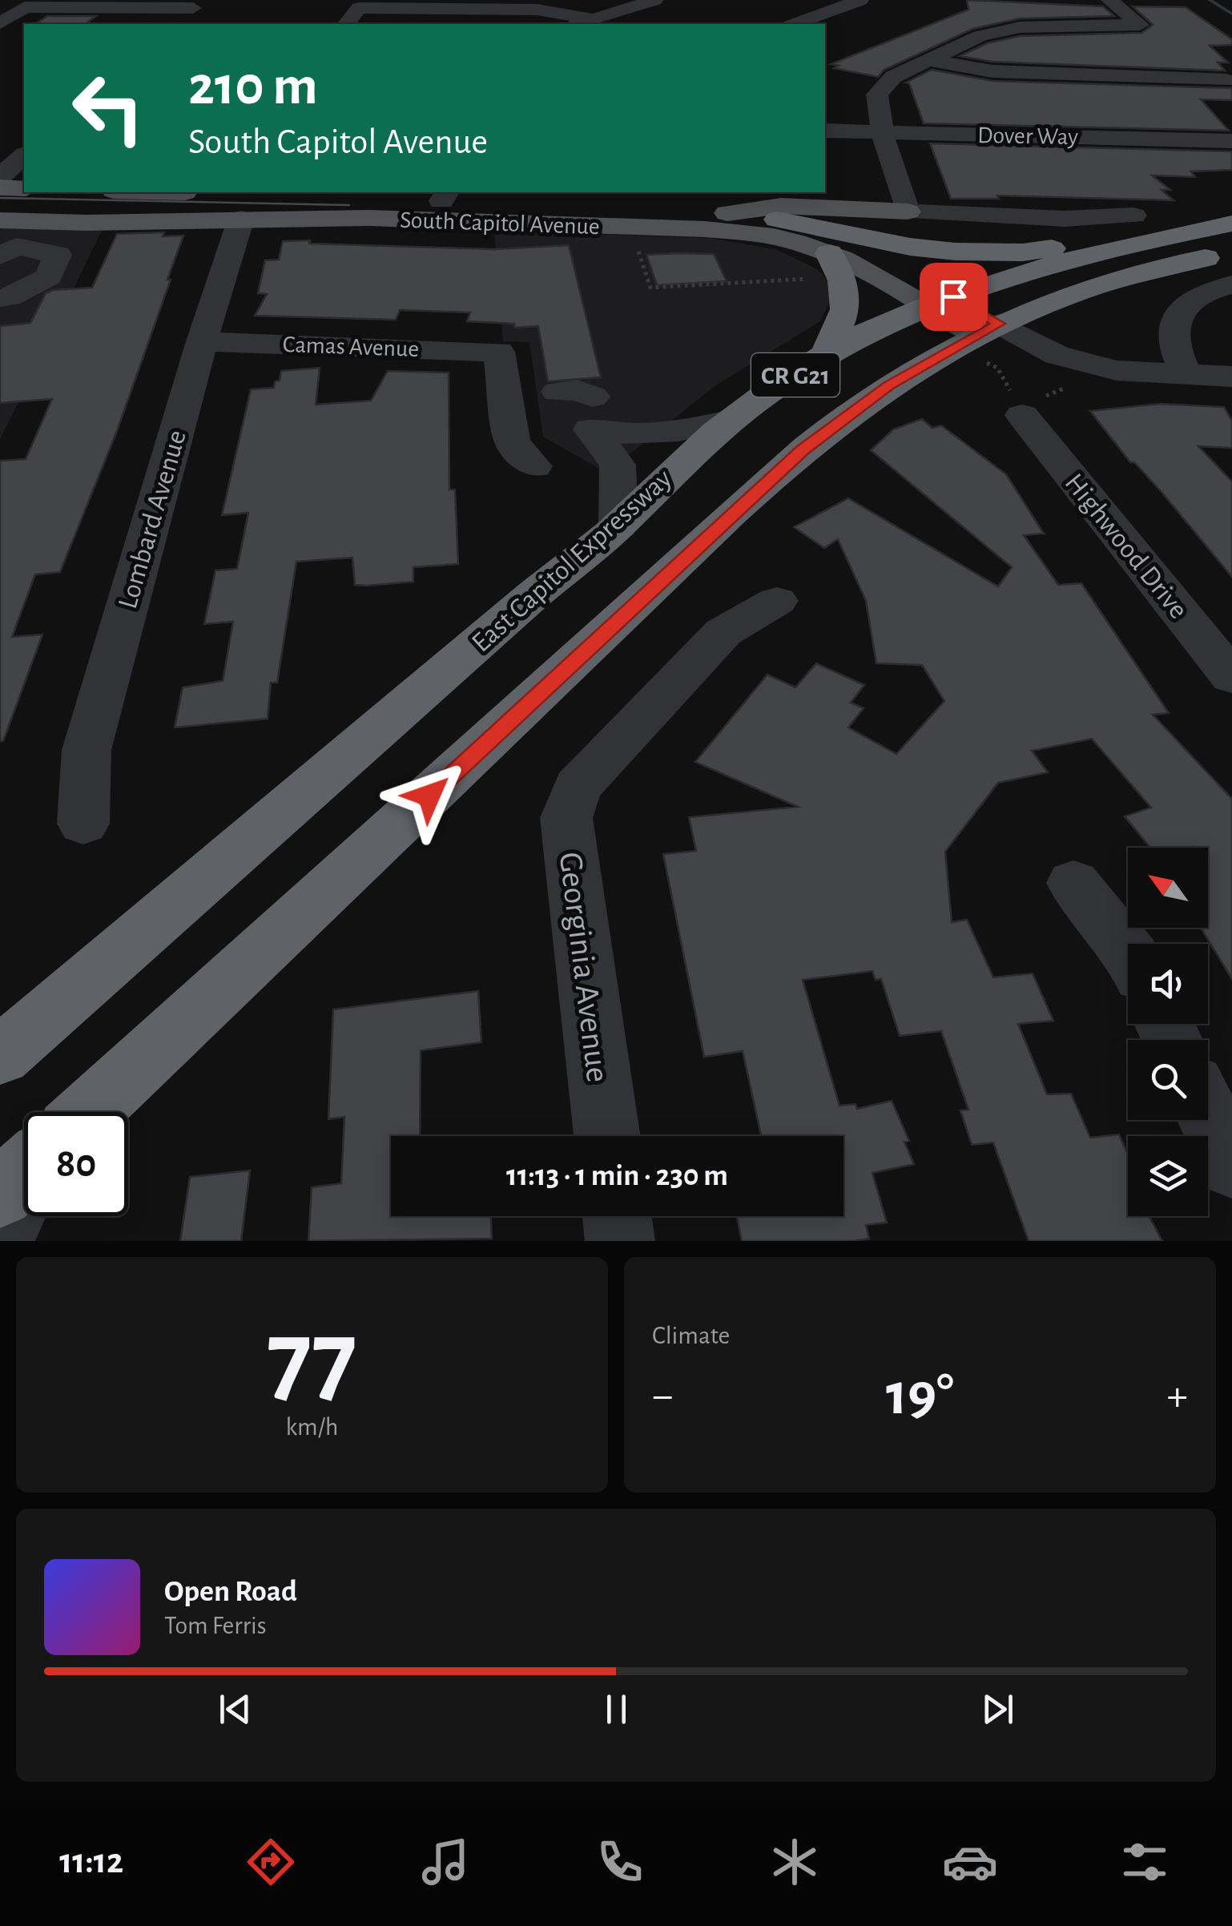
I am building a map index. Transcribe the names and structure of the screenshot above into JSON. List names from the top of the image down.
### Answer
{
  "streets": {
    "highway": ["CR G21", "East Capitol Expressway"],
    "main road": ["South Capitol Avenue"],
    "street": [
      "Dover Way",
      "Camas Avenue",
      "Lombard Avenue",
      "Highwood Drive",
      "Georginia Avenue"
    ]
  },
  "crossings": [
    ["South Capitol Avenue", "CR G21"],
    ["South Capitol Avenue", "Lombard Avenue"],
    ["South Capitol Avenue", "East Capitol Expressway"],
    ["Camas Avenue", "Lombard Avenue"]
  ],
  "north": "top left",
  "page": {
    "turn": ["210 m", "South Capitol Avenue"],
    "limit": "80",
    "trip": "11:13 · 1 min · 230 m",
    "tile": [
      ["77", "km/h"],
      "Climate"
    ],
    "heat": ["−", "19°", "+"],
    "song": ["Open Road", "Tom Ferris"],
    "tabs": "11:12"
  }
}
